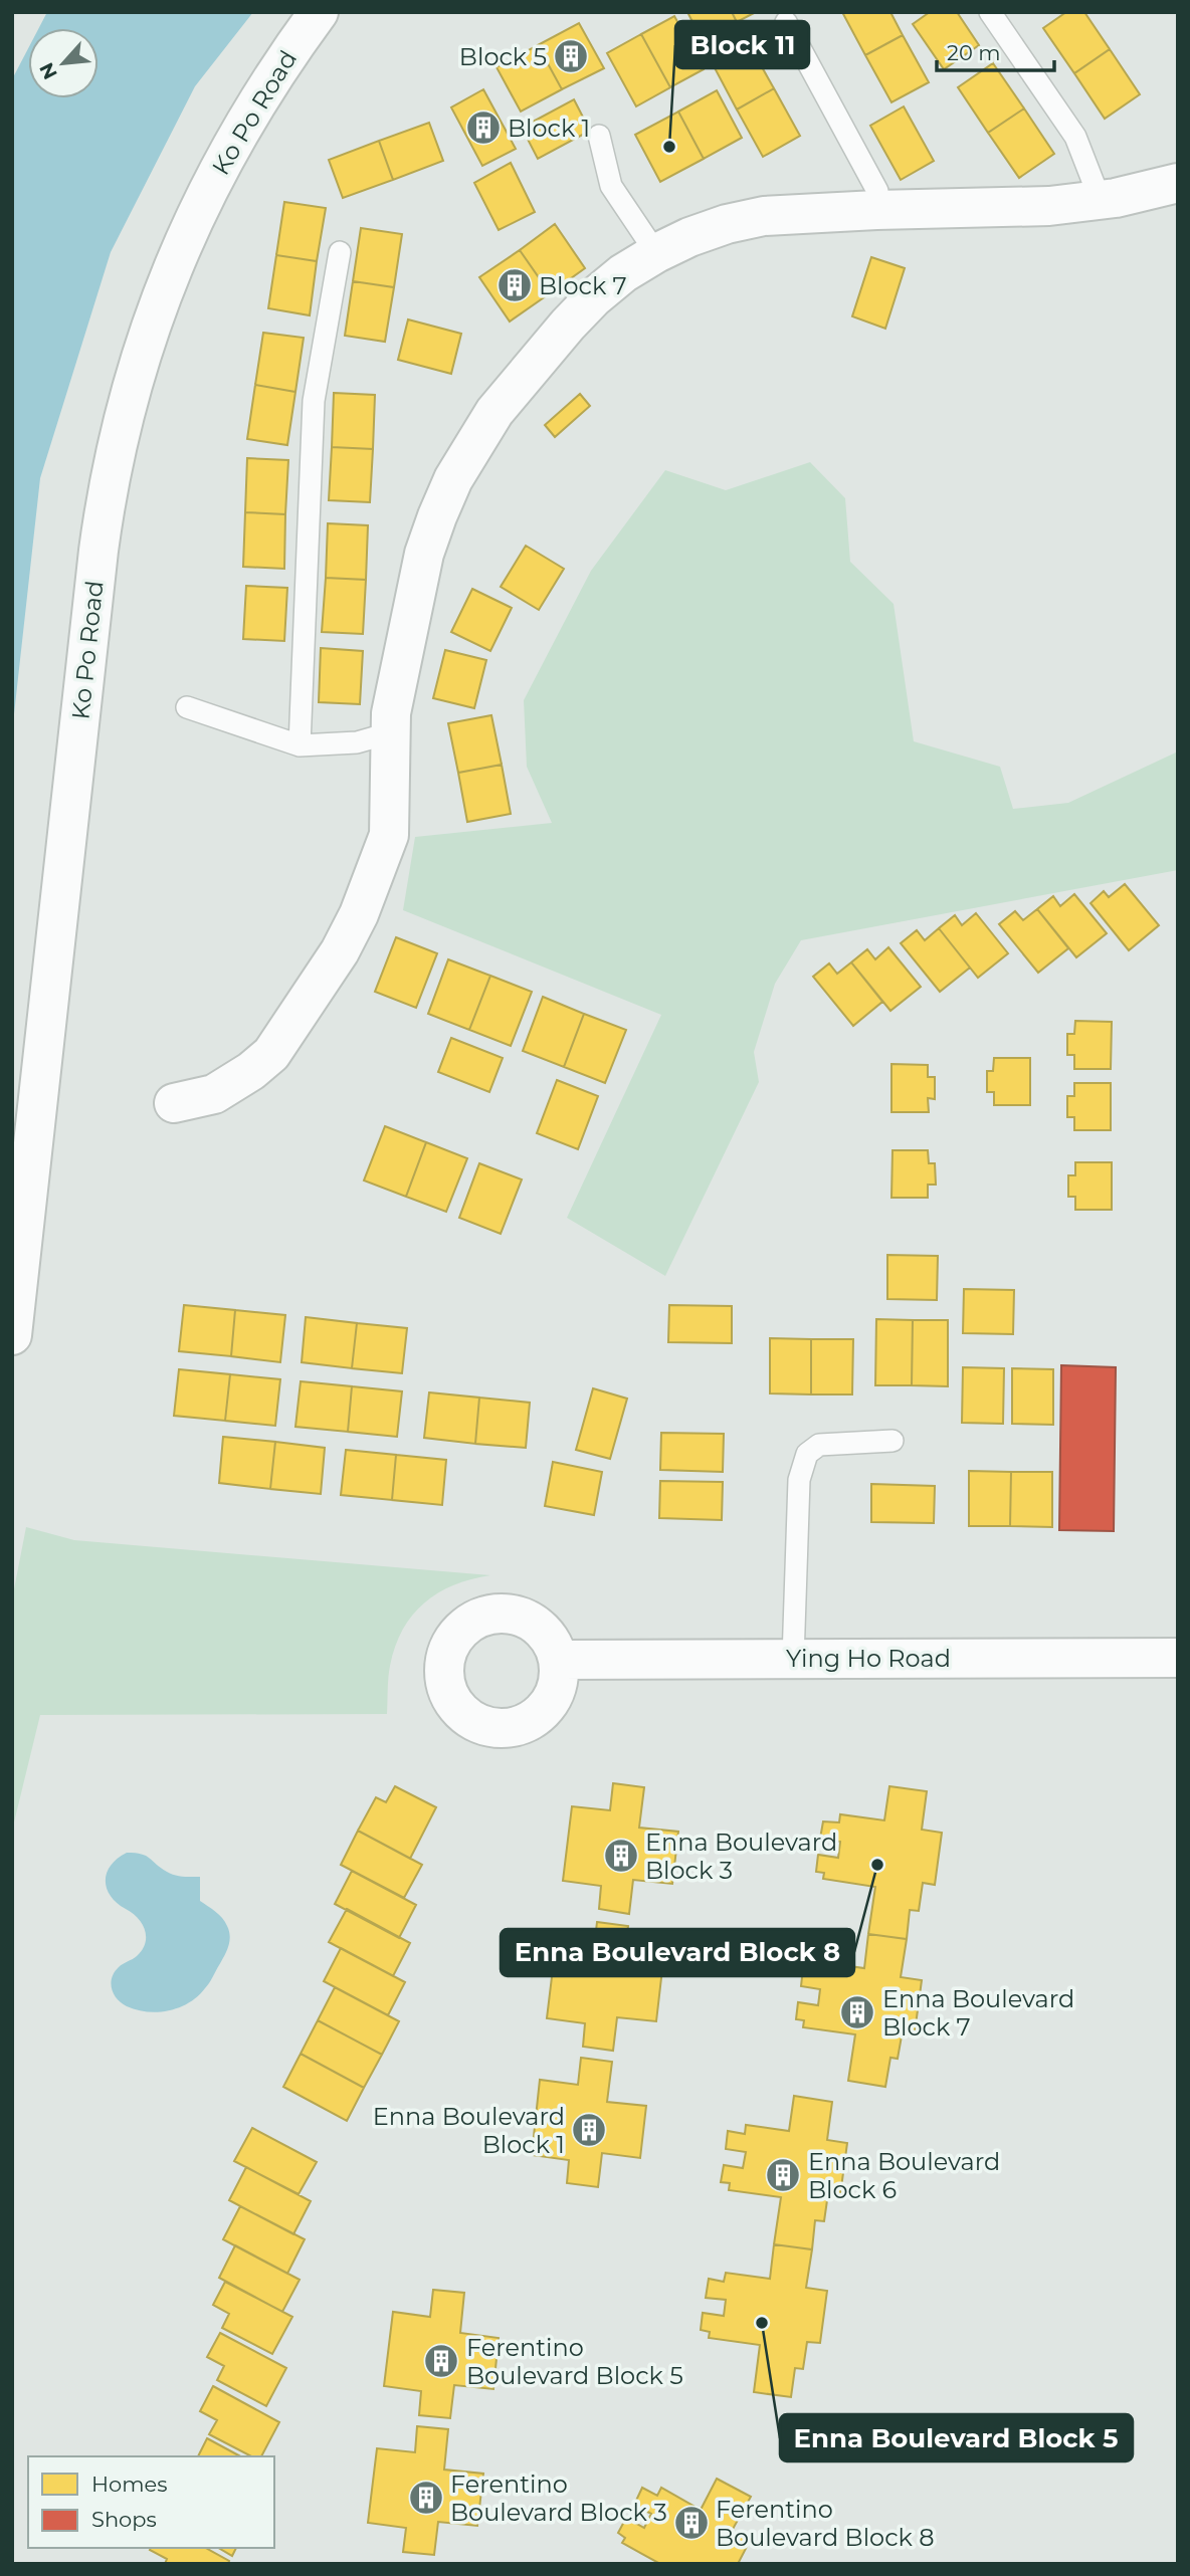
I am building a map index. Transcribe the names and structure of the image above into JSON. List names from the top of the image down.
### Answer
{
  "streets": {
    "street": ["Ko Po Road", "Ying Ho Road"]
  },
  "places": {
    "building": [
      "Block 5",
      "Block 1",
      "Block 7",
      "Enna Boulevard Block 3",
      "Enna Boulevard Block 7",
      "Enna Boulevard Block 1",
      "Enna Boulevard Block 6",
      "Ferentino Boulevard Block 5",
      "Ferentino Boulevard Block 3",
      "Ferentino Boulevard Block 8"
    ],
    "other": ["Block 11", "Enna Boulevard Block 8", "Enna Boulevard Block 5"]
  },
  "legend": ["Homes", "Shops"],
  "scale_bar": "20 m",
  "north": "bottom left"
}
